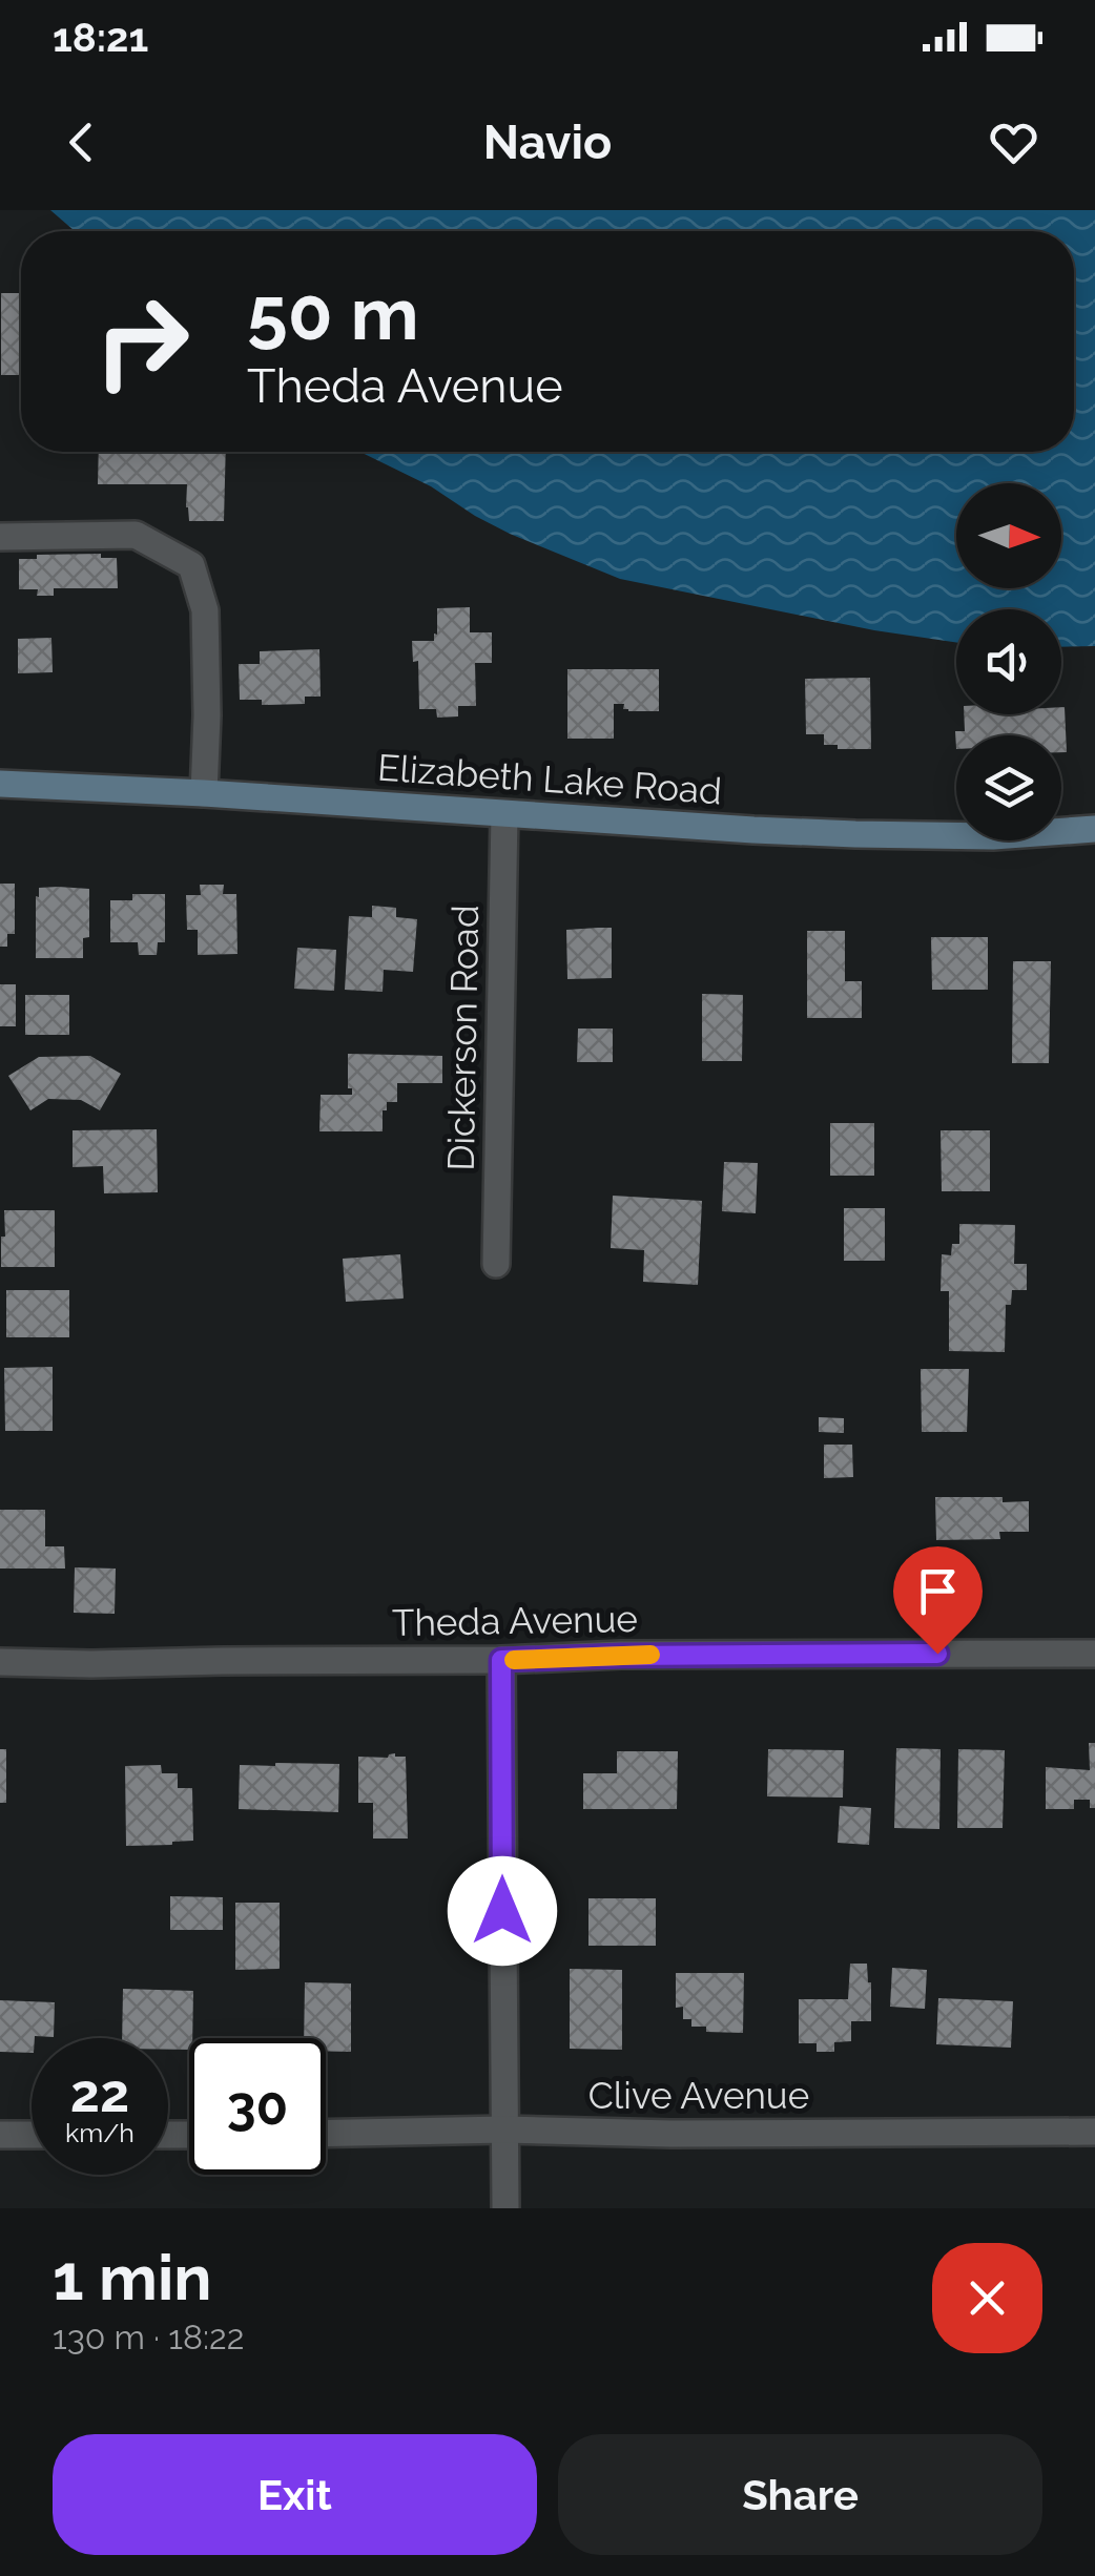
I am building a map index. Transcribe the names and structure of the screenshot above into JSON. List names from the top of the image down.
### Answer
{
  "streets": {
    "street": [
      "Elizabeth Lake Road",
      "Dickerson Road",
      "Theda Avenue",
      "Clive Avenue"
    ]
  },
  "crossings": [
    ["Elizabeth Lake Road", "Dickerson Road"]
  ],
  "north": "right",
  "page": {
    "status": "18:21",
    "header": "Navio",
    "turn": ["50 m", "Theda Avenue"],
    "speed": "22 km/h",
    "limit": "30",
    "heading": ["1 min", "130 m · 18:22"],
    "buttons": ["Exit", "Share"]
  }
}
